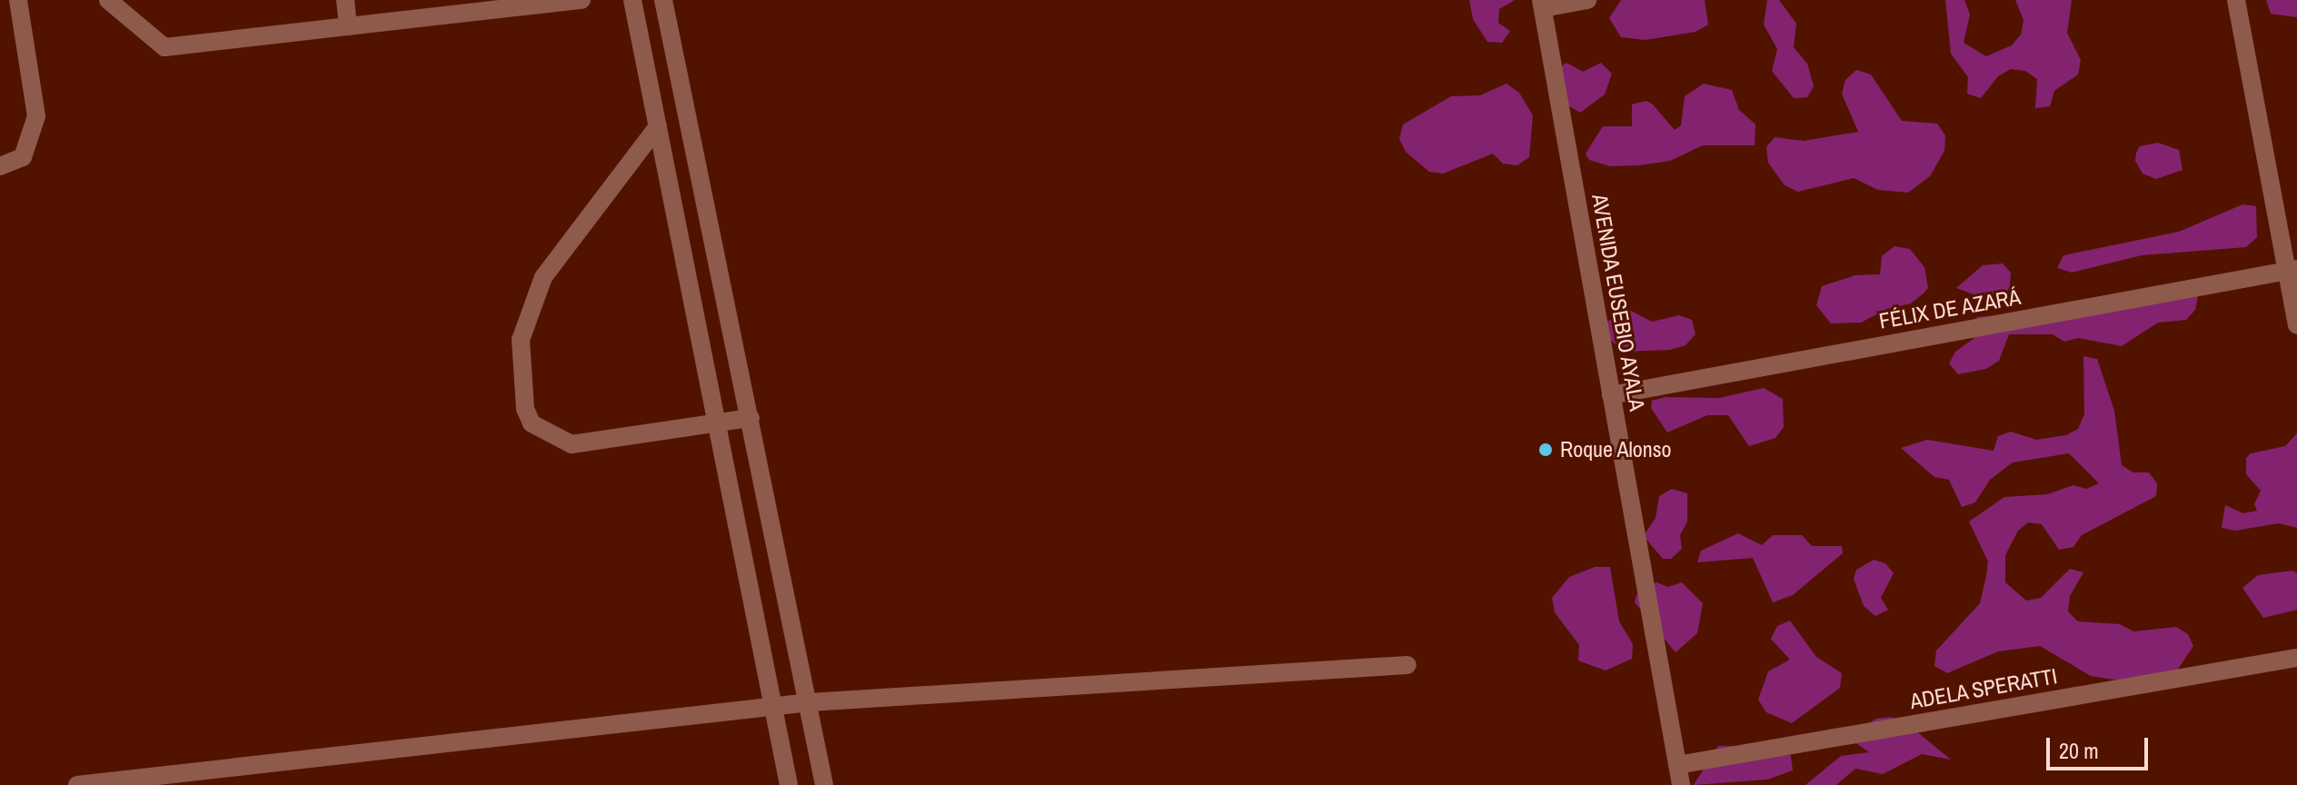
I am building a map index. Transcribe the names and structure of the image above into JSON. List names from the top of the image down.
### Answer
{
  "streets": {
    "street": ["AVENIDA EUSEBIO AYALA", "FÉLIX DE AZARÁ", "ADELA SPERATTI"]
  },
  "crossings": [
    ["AVENIDA EUSEBIO AYALA", "FÉLIX DE AZARÁ"],
    ["AVENIDA EUSEBIO AYALA", "ADELA SPERATTI"]
  ],
  "places": ["Roque Alonso"],
  "scale_bar": "20 m"
}
